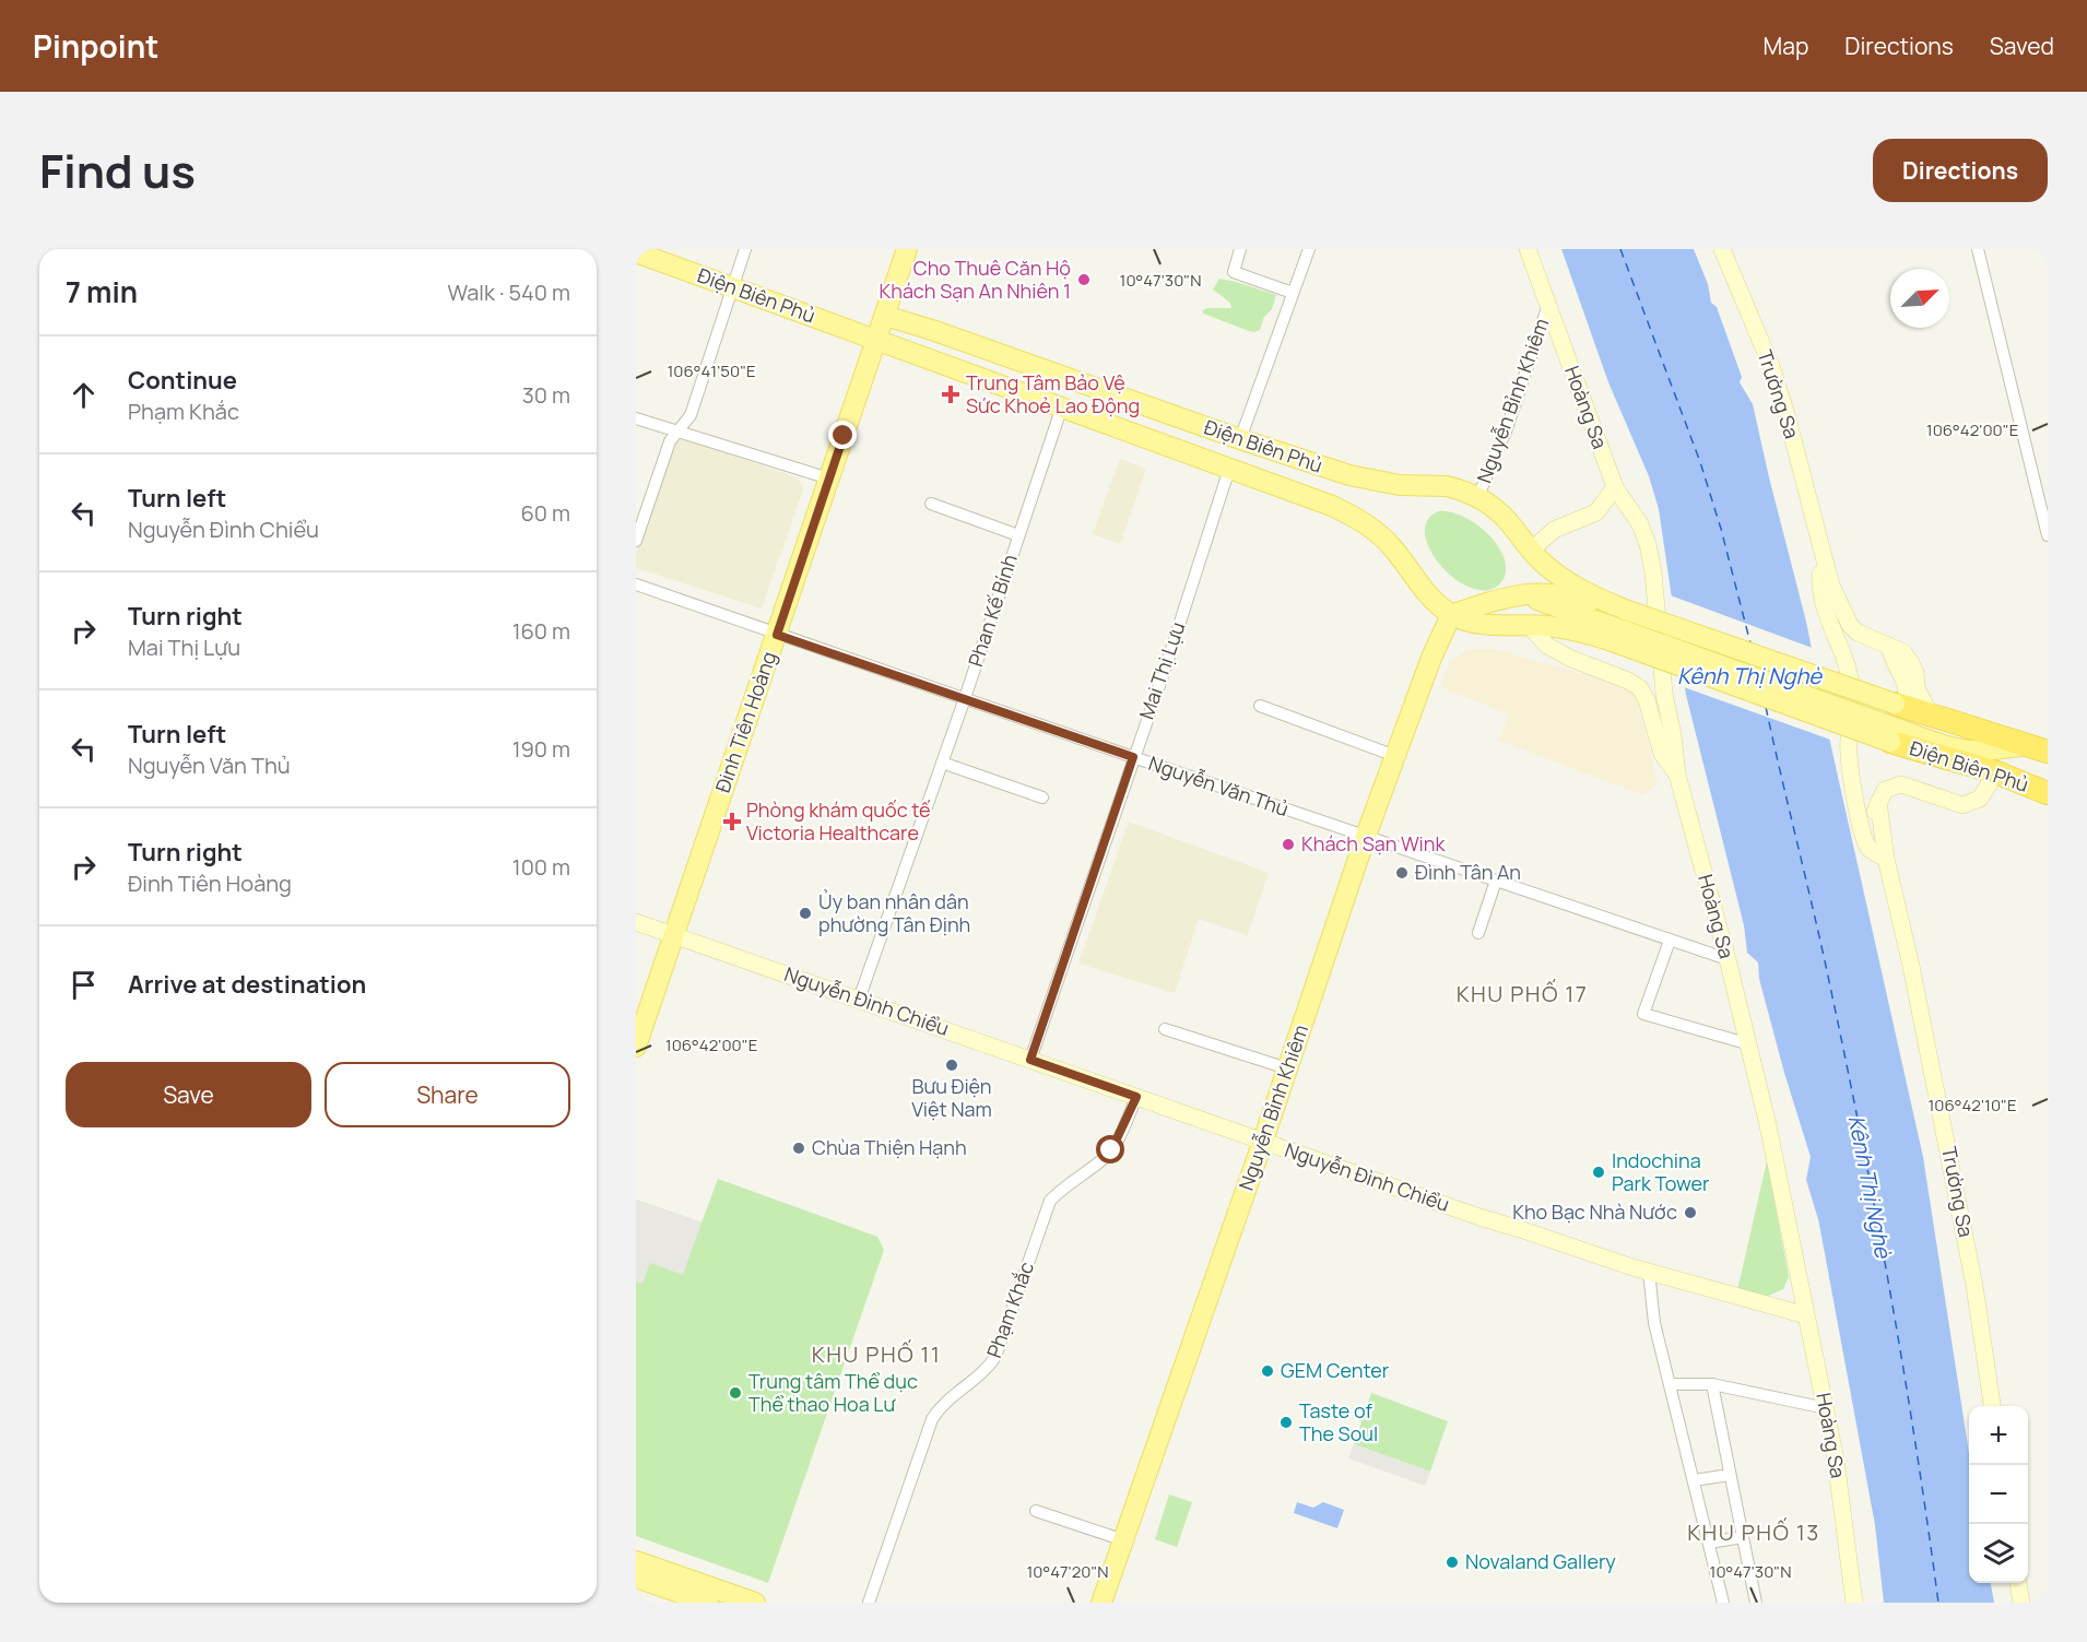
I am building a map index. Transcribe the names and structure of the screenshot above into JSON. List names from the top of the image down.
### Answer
{
  "streets": {
    "highway": ["Điện Biên Phủ"],
    "main road": ["Nguyễn Bỉnh Khiêm", "Ðiện Biên Phủ", "Đinh Tiên Hoàng"],
    "street": [
      "Trường Sa",
      "Hoàng Sa",
      "Phan Kế Bính",
      "Mai Thị Lựu",
      "Nguyễn Văn Thủ",
      "Nguyễn Đình Chiểu",
      "Phạm Khắc"
    ]
  },
  "crossings": [
    ["Điện Biên Phủ", "Ðiện Biên Phủ"],
    ["Điện Biên Phủ", "Đinh Tiên Hoàng"],
    ["Nguyễn Bỉnh Khiêm", "Hoàng Sa"],
    ["Nguyễn Bỉnh Khiêm", "Ðiện Biên Phủ"],
    ["Nguyễn Bỉnh Khiêm", "Nguyễn Văn Thủ"],
    ["Nguyễn Bỉnh Khiêm", "Nguyễn Đình Chiểu"],
    ["Hoàng Sa", "Nguyễn Văn Thủ"],
    ["Hoàng Sa", "Nguyễn Đình Chiểu"],
    ["Ðiện Biên Phủ", "Phan Kế Bính"],
    ["Ðiện Biên Phủ", "Mai Thị Lựu"],
    ["Ðiện Biên Phủ", "Đinh Tiên Hoàng"],
    ["Phan Kế Bính", "Nguyễn Văn Thủ"],
    ["Phan Kế Bính", "Nguyễn Đình Chiểu"],
    ["Mai Thị Lựu", "Nguyễn Văn Thủ"],
    ["Mai Thị Lựu", "Nguyễn Đình Chiểu"],
    ["Đinh Tiên Hoàng", "Nguyễn Văn Thủ"],
    ["Đinh Tiên Hoàng", "Nguyễn Đình Chiểu"],
    ["Nguyễn Đình Chiểu", "Phạm Khắc"]
  ],
  "districts": ["KHU PHỐ 17", "KHU PHỐ 11", "KHU PHỐ 13"],
  "water": ["Kênh Thị Nghè"],
  "places": {
    "other": [
      "Cho Thuê Căn Hộ Khách Sạn An Nhiên 1",
      "Khách Sạn Wink",
      "Đình Tân An",
      "Ủy ban nhân dân phường Tân Định",
      "Bưu Điện Việt Nam",
      "Chùa Thiện Hạnh",
      "Indochina Park Tower",
      "Kho Bạc Nhà Nước",
      "GEM Center",
      "Trung tâm Thể dục Thể thao Hoa Lư",
      "Taste of The Soul",
      "Novaland Gallery"
    ],
    "health": ["Trung Tâm Bảo Vệ Sức Khoẻ Lao Động", "Phòng khám quốc tế Victoria Healthcare"]
  },
  "north": "top right",
  "page": {
    "header": "Pinpoint",
    "nav": ["Map", "Directions", "Saved"],
    "title": "Find us",
    "buttons": [
      "Directions",
      ["Save", "Share"]
    ],
    "heading": ["7 min", "Walk · 540 m"],
    "list": [
      ["Continue", "Phạm Khắc", "30 m"],
      ["Turn left", "Nguyễn Đình Chiểu", "60 m"],
      ["Turn right", "Mai Thị Lựu", "160 m"],
      ["Turn left", "Nguyễn Văn Thủ", "190 m"],
      ["Turn right", "Đinh Tiên Hoàng", "100 m"],
      "Arrive at destination"
    ],
    "map_buttons": ["+", "−"]
  },
  "coordinates": [
    "10°47'30\"N",
    "106°41'50\"E",
    "106°42'00\"E",
    "106°42'10\"E",
    "10°47'20\"N"
  ]
}
